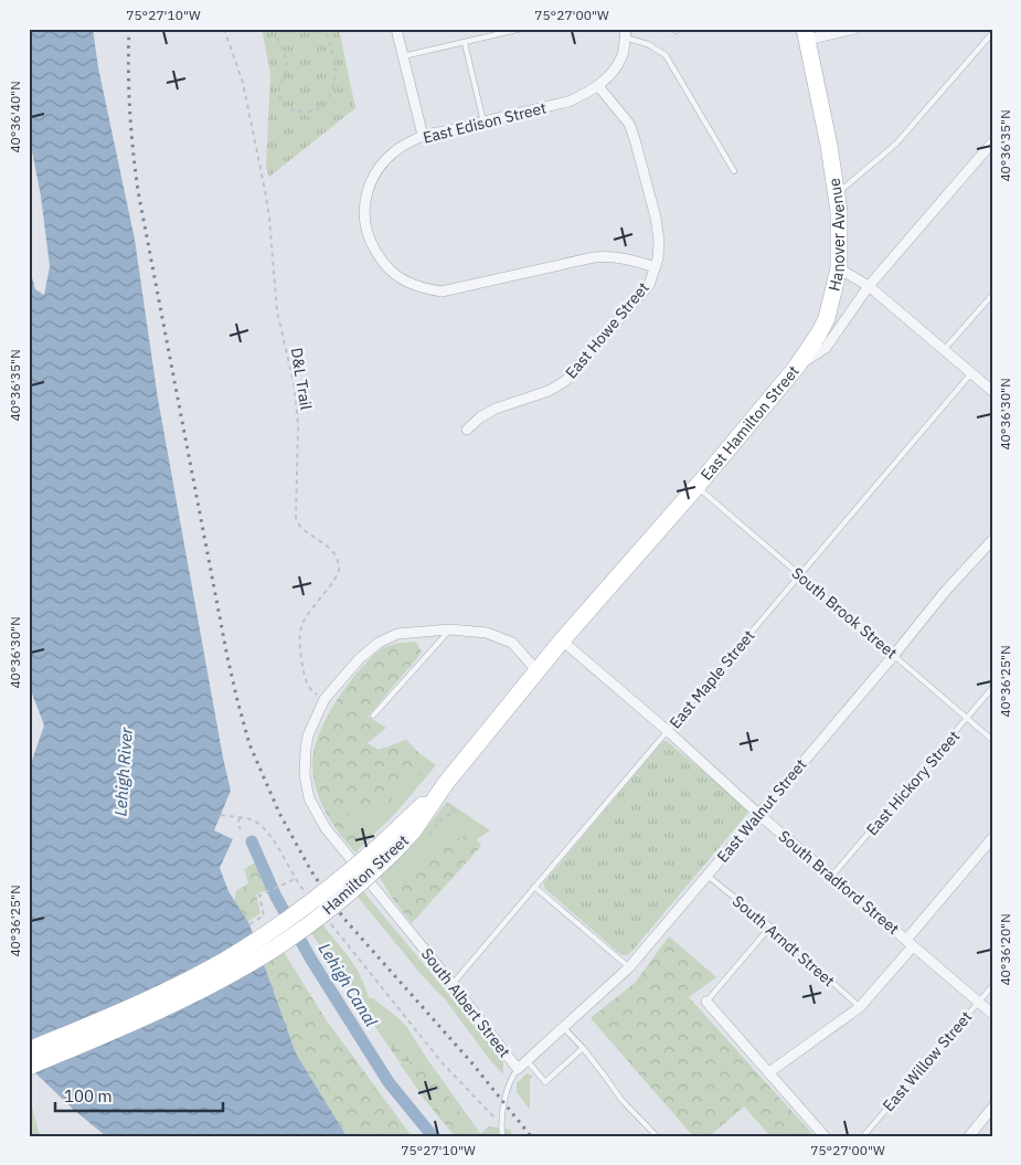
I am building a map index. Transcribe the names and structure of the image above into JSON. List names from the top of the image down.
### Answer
{
  "streets": {
    "main road": ["Hanover Avenue", "East Hamilton Street", "Hamilton Street"],
    "street": [
      "East Edison Street",
      "East Howe Street",
      "East Walnut Street",
      "South Bradford Street",
      "South Albert Street"
    ],
    "lane": [
      "South Brook Street",
      "East Maple Street",
      "East Hickory Street",
      "South Arndt Street",
      "East Willow Street"
    ],
    "path": ["D&L Trail"]
  },
  "crossings": [
    ["East Edison Street", "East Howe Street"],
    ["Hanover Avenue", "East Hamilton Street"],
    ["D&L Trail", "South Albert Street"],
    ["East Hamilton Street", "South Brook Street"],
    ["East Hamilton Street", "Hamilton Street"],
    ["East Hamilton Street", "South Bradford Street"],
    ["East Hamilton Street", "South Albert Street"],
    ["South Brook Street", "East Maple Street"],
    ["South Brook Street", "East Hickory Street"],
    ["South Brook Street", "East Walnut Street"],
    ["East Maple Street", "South Bradford Street"],
    ["East Maple Street", "South Albert Street"],
    ["East Hickory Street", "South Bradford Street"],
    ["East Walnut Street", "South Bradford Street"],
    ["East Walnut Street", "South Arndt Street"],
    ["East Walnut Street", "South Albert Street"],
    ["South Bradford Street", "East Willow Street"]
  ],
  "water": ["Lehigh River", "Lehigh Canal"],
  "scale_bar": "100 m",
  "coordinates": [
    "75°27'10\"W",
    "75°27'00\"W",
    "40°36'40\"N",
    "40°36'35\"N",
    "40°36'30\"N",
    "40°36'25\"N",
    "40°36'20\"N"
  ]
}
